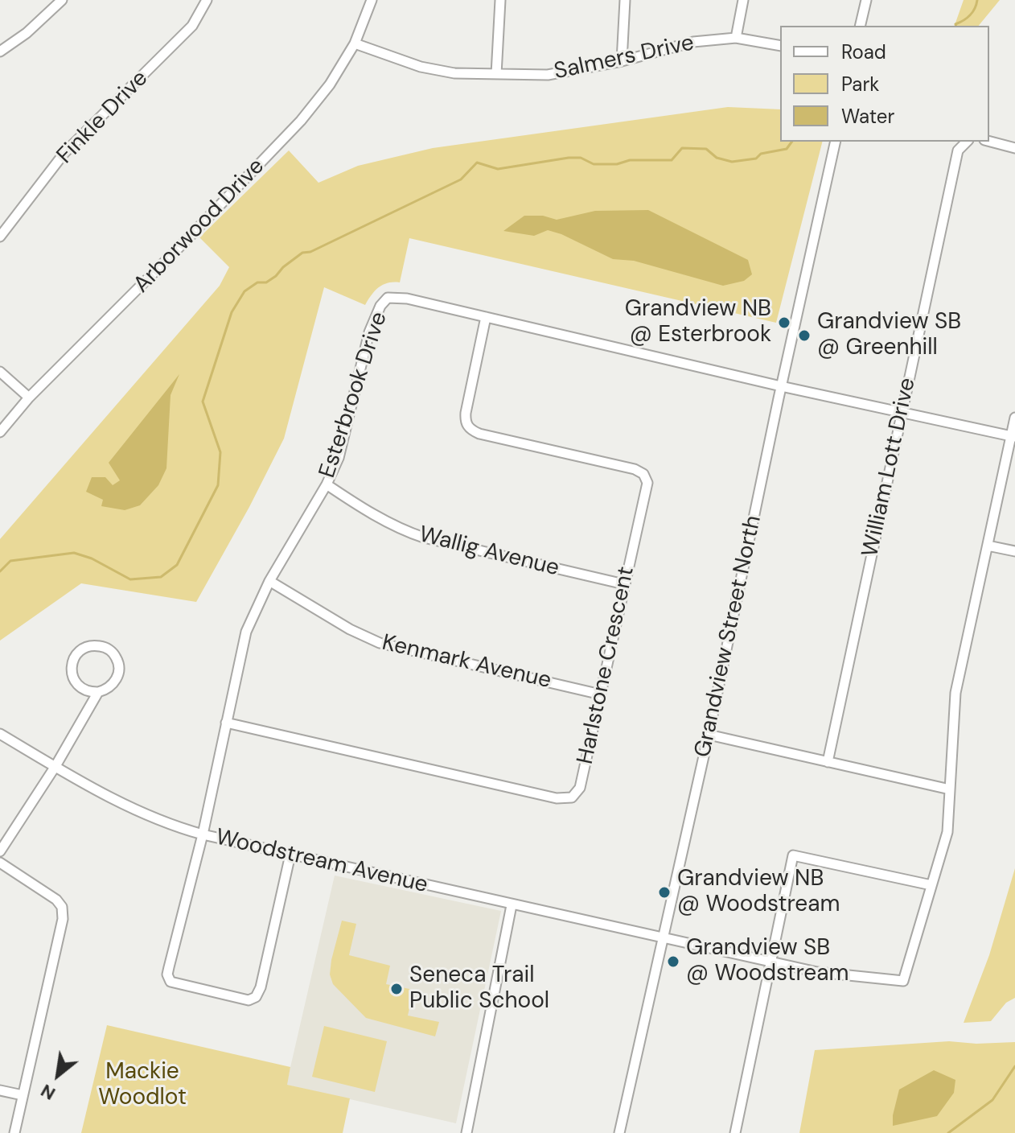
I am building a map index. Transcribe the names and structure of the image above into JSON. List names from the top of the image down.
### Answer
{
  "streets": {
    "street": [
      "Salmers Drive",
      "Finkle Drive",
      "Arborwood Drive",
      "Esterbrook Drive",
      "William Lott Drive",
      "Wallig Avenue",
      "Grandview Street North",
      "Kenmark Avenue",
      "Harlstone Crescent",
      "Woodstream Avenue"
    ]
  },
  "crossings": [
    ["Salmers Drive", "Arborwood Drive"],
    ["Esterbrook Drive", "William Lott Drive"],
    ["Esterbrook Drive", "Wallig Avenue"],
    ["Esterbrook Drive", "Grandview Street North"],
    ["Esterbrook Drive", "Kenmark Avenue"],
    ["Esterbrook Drive", "Harlstone Crescent"],
    ["Esterbrook Drive", "Woodstream Avenue"],
    ["Wallig Avenue", "Harlstone Crescent"],
    ["Grandview Street North", "Woodstream Avenue"],
    ["Kenmark Avenue", "Harlstone Crescent"]
  ],
  "parks": ["Mackie Woodlot"],
  "places": [
    "Grandview NB @ Esterbrook",
    "Grandview SB @ Greenhill",
    "Grandview NB @ Woodstream",
    "Grandview SB @ Woodstream",
    "Seneca Trail Public School"
  ],
  "legend": ["Road", "Park", "Water"],
  "north": "bottom left"
}
